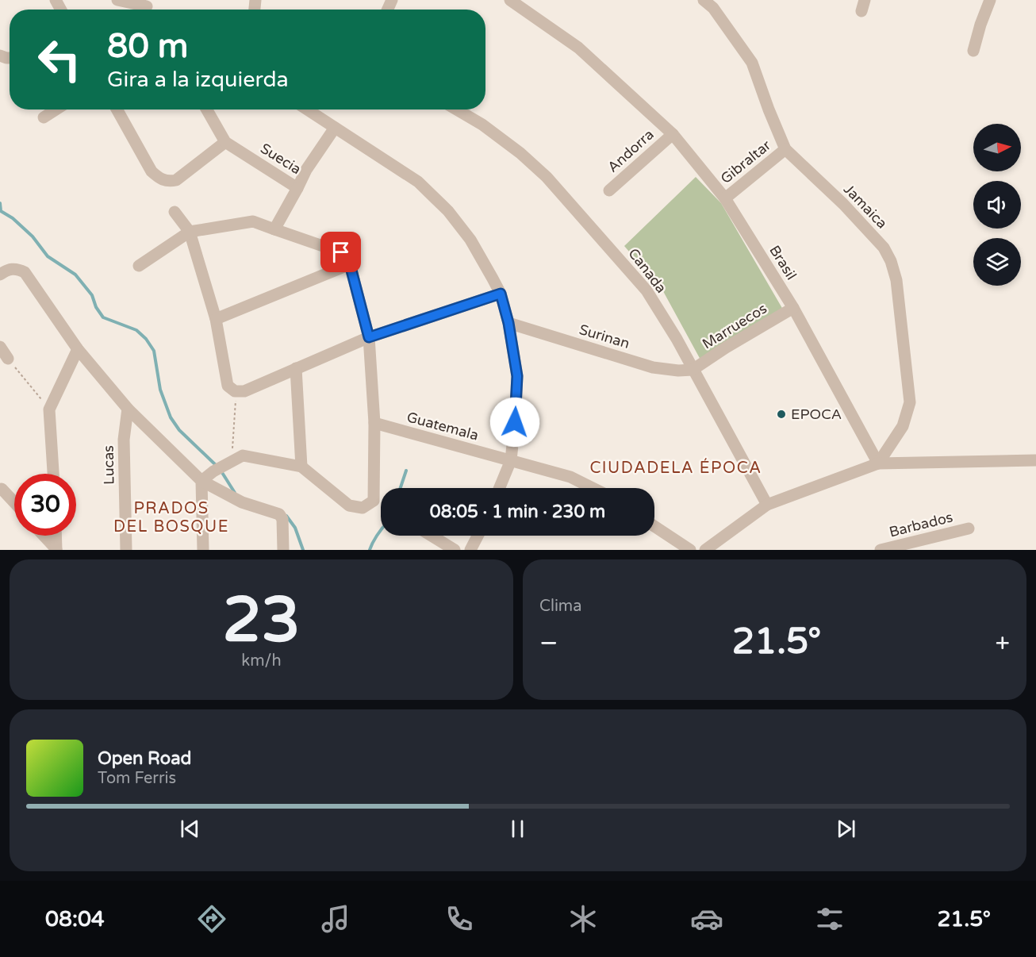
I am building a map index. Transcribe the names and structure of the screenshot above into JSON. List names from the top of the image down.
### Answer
{
  "streets": {
    "street": [
      "Andorra",
      "Suecia",
      "Gibraltar",
      "Jamaica",
      "Brasil",
      "Canada",
      "Marruecos",
      "Surinan",
      "Guatemala",
      "Lucas",
      "Barbados"
    ]
  },
  "crossings": [
    ["Andorra", "Brasil"],
    ["Gibraltar", "Jamaica"],
    ["Gibraltar", "Brasil"],
    ["Jamaica", "Brasil"],
    ["Brasil", "Marruecos"],
    ["Canada", "Marruecos"],
    ["Canada", "Surinan"],
    ["Marruecos", "Surinan"]
  ],
  "districts": ["CIUDADELA ÉPOCA", "PRADOS DEL BOSQUE"],
  "places": ["EPOCA"],
  "north": "right",
  "page": {
    "turn": ["80 m", "Gira a la izquierda"],
    "limit": "30",
    "trip": "08:05 · 1 min · 230 m",
    "tile": [
      ["23", "km/h"],
      "Clima"
    ],
    "heat": ["−", "21.5°", "+"],
    "song": ["Open Road", "Tom Ferris"],
    "tabs": ["08:04", "21.5°"]
  }
}
